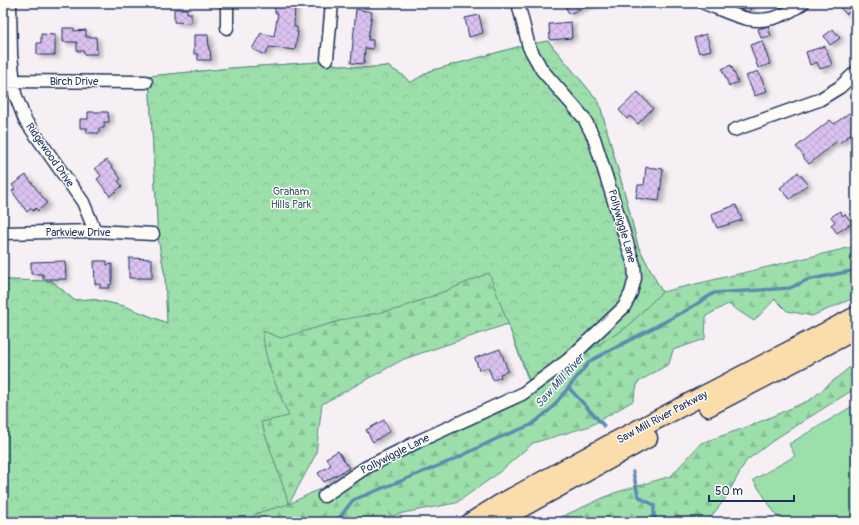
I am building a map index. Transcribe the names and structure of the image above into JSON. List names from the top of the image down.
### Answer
{
  "streets": {
    "highway": ["Saw Mill River Parkway"],
    "street": [
      "Birch Drive",
      "Ridgewood Drive",
      "Pollywiggle Lane",
      "Parkview Drive"
    ]
  },
  "crossings": [
    ["Birch Drive", "Ridgewood Drive"],
    ["Ridgewood Drive", "Parkview Drive"]
  ],
  "water": ["Saw Mill River"],
  "parks": ["Graham Hills Park"],
  "scale_bar": "50 m"
}
